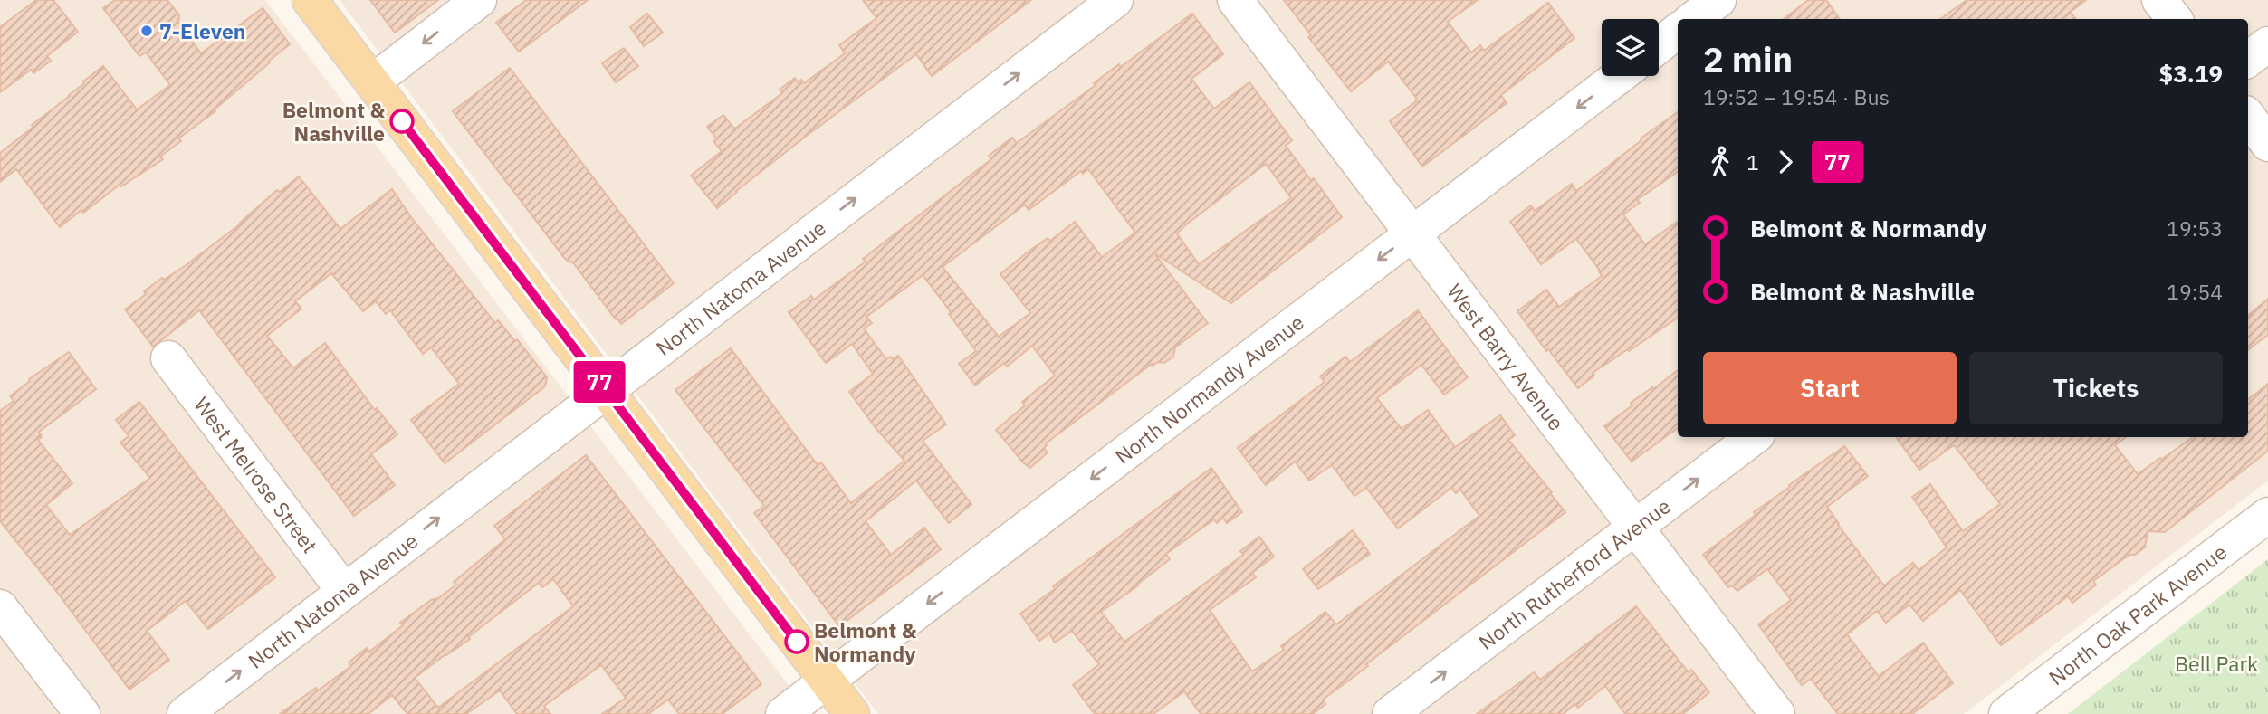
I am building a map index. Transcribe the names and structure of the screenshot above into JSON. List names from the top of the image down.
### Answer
{
  "streets": {
    "street": [
      "North Natoma Avenue",
      "West Barry Avenue",
      "North Normandy Avenue",
      "West Melrose Street",
      "North Rutherford Avenue",
      "North Oak Park Avenue"
    ]
  },
  "crossings": [
    ["North Natoma Avenue", "West Melrose Street"],
    ["West Barry Avenue", "North Normandy Avenue"],
    ["West Barry Avenue", "North Rutherford Avenue"]
  ],
  "one_way": ["North Natoma Avenue", "North Normandy Avenue", "North Rutherford Avenue"],
  "parks": ["Bell Park"],
  "places": ["7-Eleven", "Belmont & Nashville", "Belmont & Normandy"],
  "lines": ["bus line 77"],
  "page": {
    "on_map": "77",
    "heading": ["2 min", "19:52 – 19:54 · Bus", "$3.19"],
    "legs": ["1", "77"],
    "list": [
      {
        "name": "Belmont & Normandy",
        "value": "19:53"
      },
      {
        "name": "Belmont & Nashville",
        "value": "19:54"
      }
    ],
    "buttons": ["Start", "Tickets"]
  }
}
